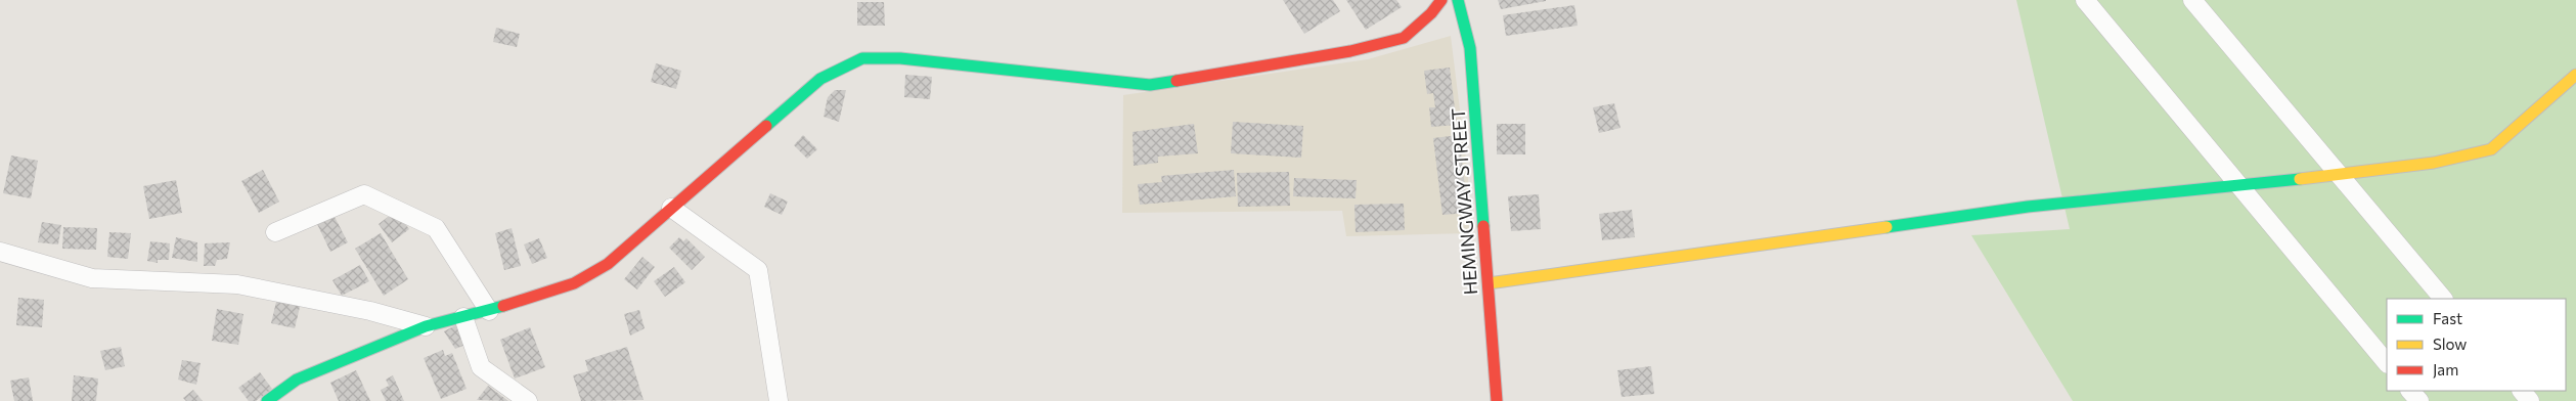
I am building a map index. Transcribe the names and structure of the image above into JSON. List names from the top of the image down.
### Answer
{
  "streets": {
    "main road": ["HEMINGWAY STREET"]
  },
  "legend": ["Fast", "Slow", "Jam"]
}
